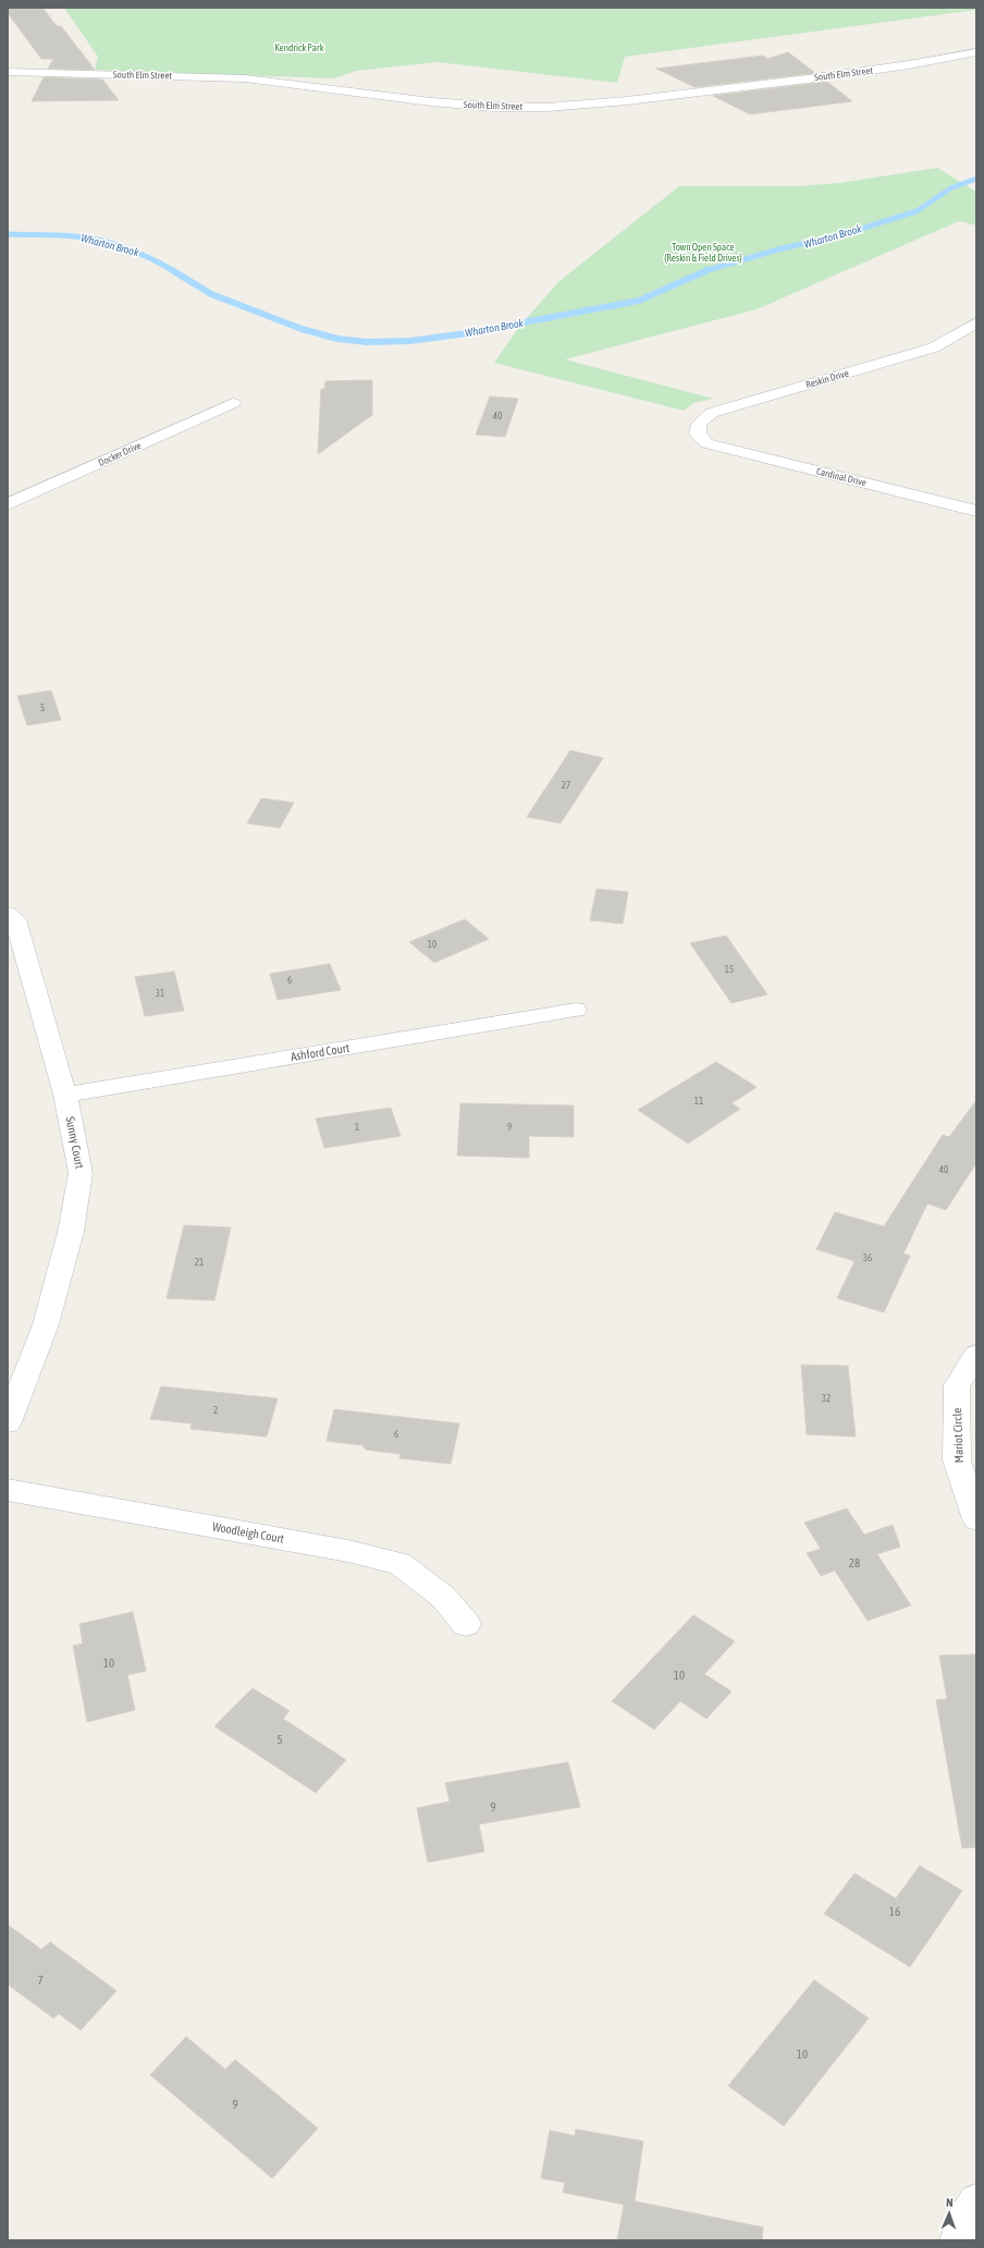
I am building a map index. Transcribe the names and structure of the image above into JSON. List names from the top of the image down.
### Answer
{
  "streets": {
    "street": [
      "South Elm Street",
      "Reskin Drive",
      "Docker Drive",
      "Cardinal Drive",
      "Ashford Court",
      "Sunny Court",
      "Mariot Circle",
      "Woodleigh Court"
    ]
  },
  "crossings": [
    ["Reskin Drive", "Cardinal Drive"],
    ["Ashford Court", "Sunny Court"]
  ],
  "water": ["Wharton Brook"],
  "parks": ["Kendrick Park", "Town Open Space (Reskin & Field Drives)"],
  "house_numbers": [
    "40",
    "5",
    "27",
    "10",
    "15",
    "6",
    "31",
    "11",
    "1",
    "9",
    "40",
    "36",
    "21",
    "32",
    "2",
    "6",
    "28",
    "10",
    "10",
    "5",
    "9",
    "16",
    "7",
    "10",
    "9"
  ],
  "north": "top"
}
